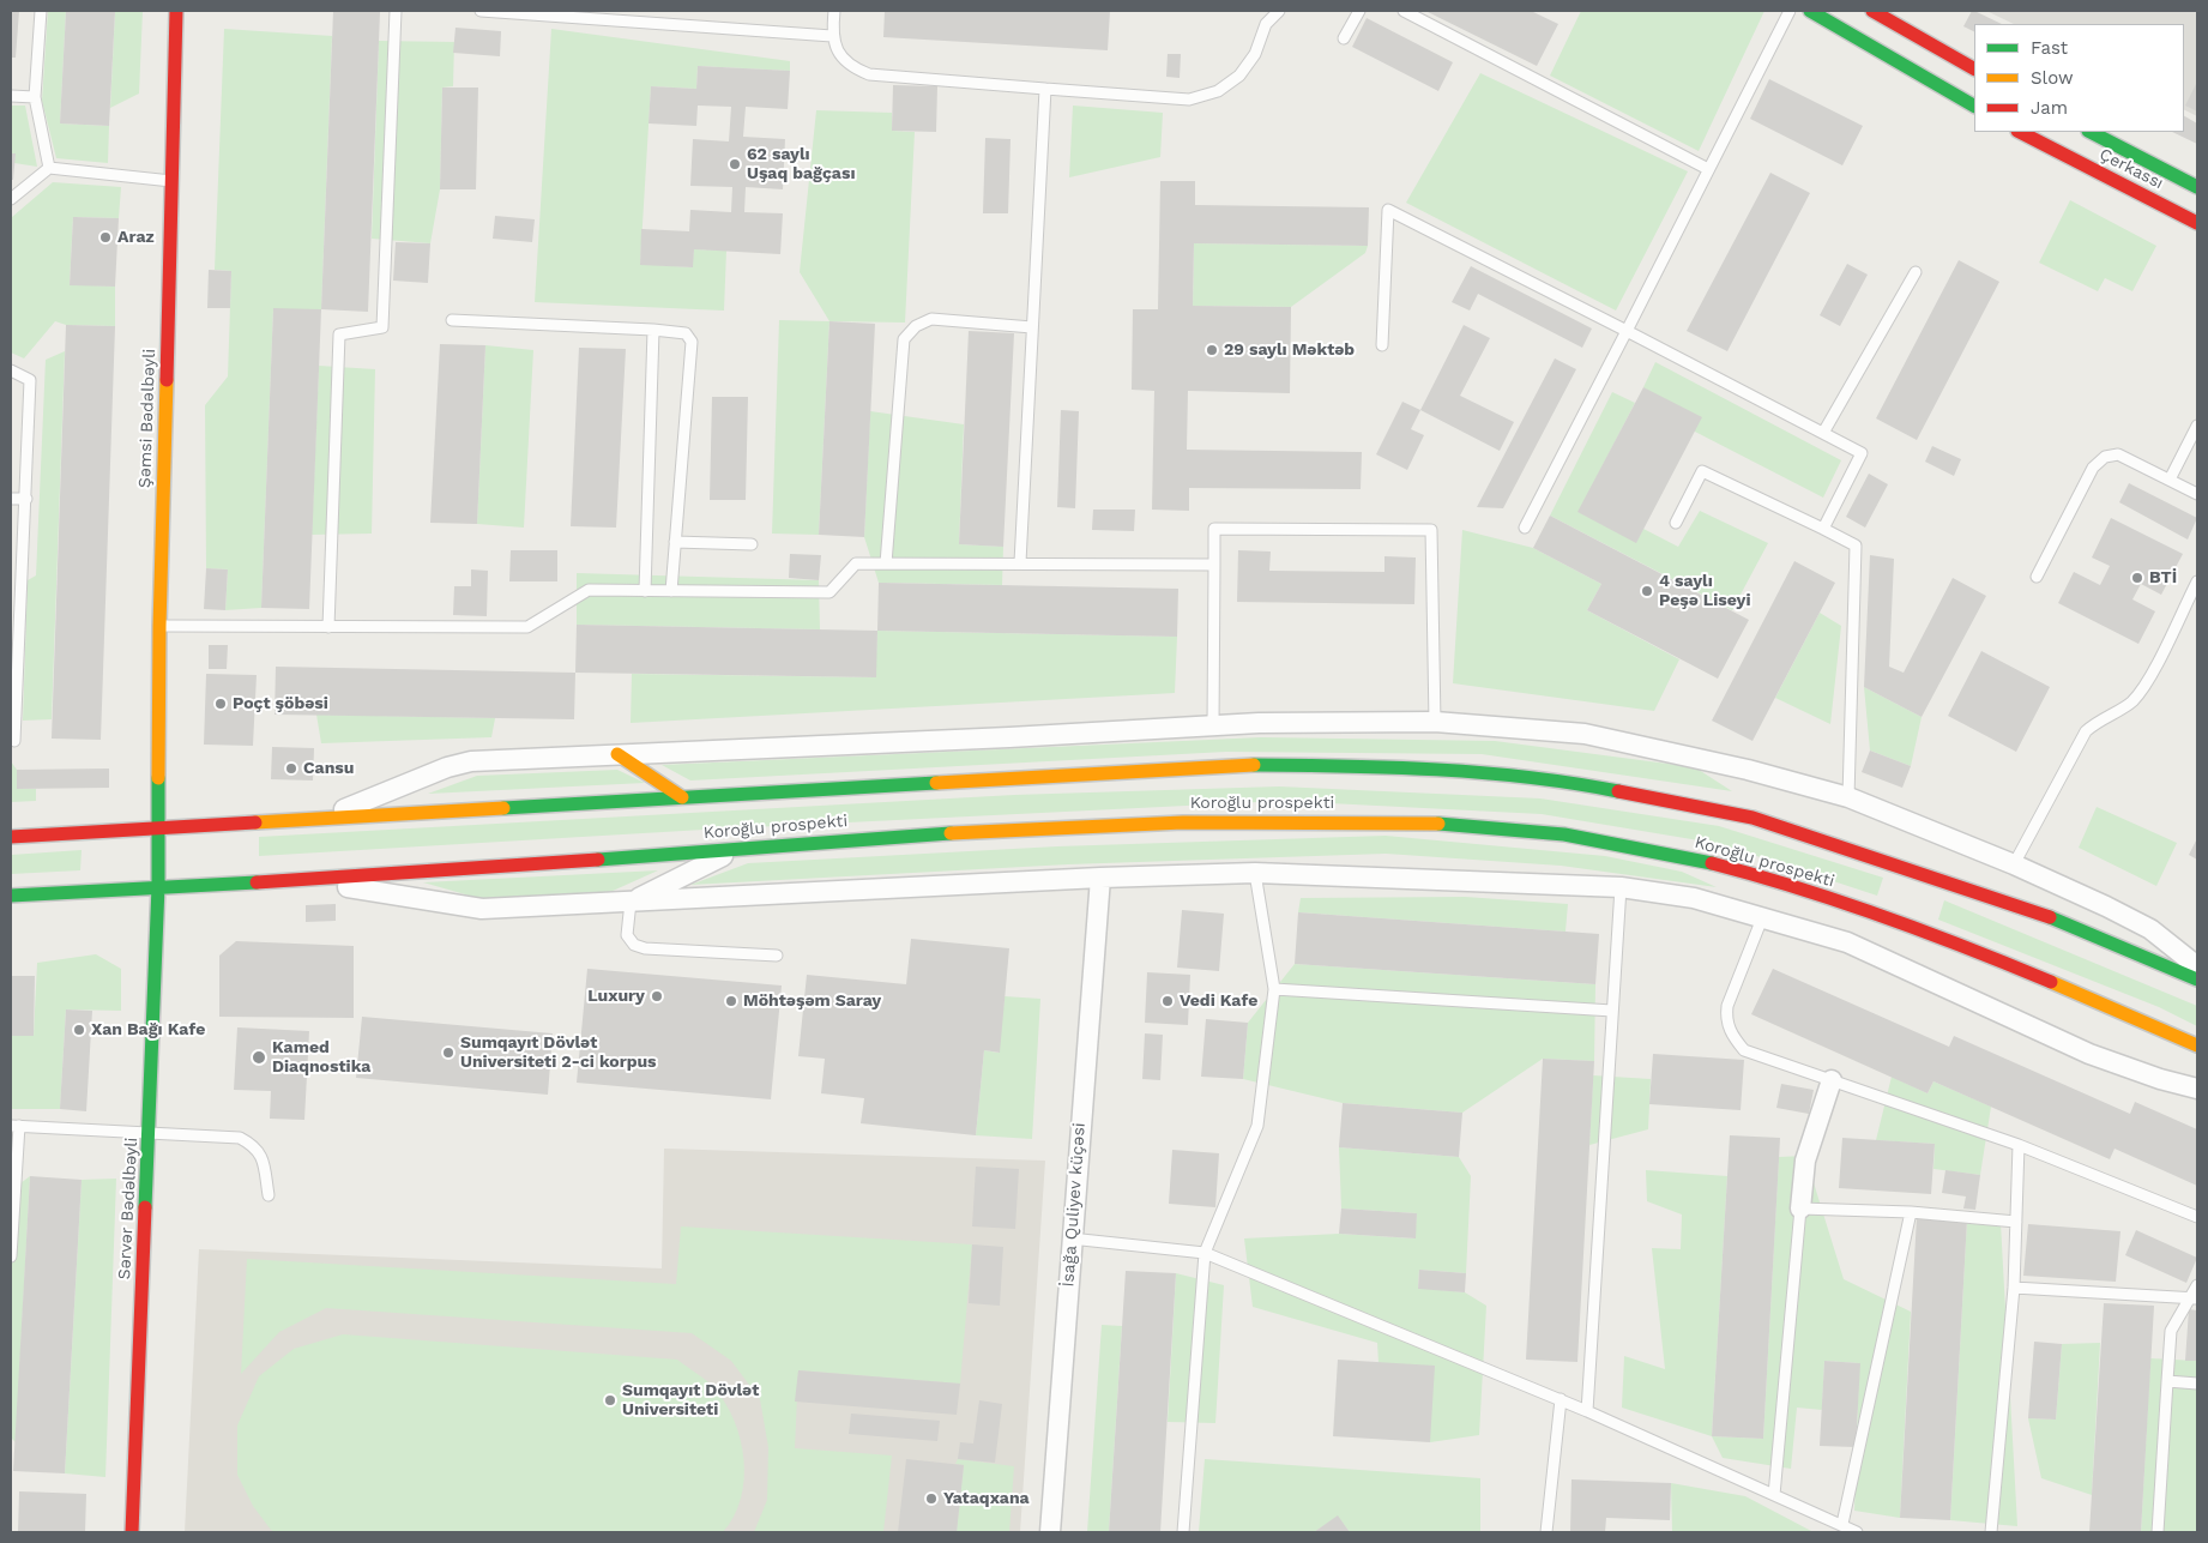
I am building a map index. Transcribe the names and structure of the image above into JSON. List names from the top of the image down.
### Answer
{
  "streets": {
    "main road": [
      "Çerkassı",
      "Şəmsi Bədəlbəyli",
      "Koroğlu prospekti",
      "Sərvər Bədəlbəyli"
    ],
    "street": ["İsağa Quliyev küçəsi"]
  },
  "crossings": [
    ["Şəmsi Bədəlbəyli", "Koroğlu prospekti"],
    ["Şəmsi Bədəlbəyli", "Sərvər Bədəlbəyli"],
    ["Koroğlu prospekti", "Sərvər Bədəlbəyli"]
  ],
  "places": [
    "62 saylı Uşaq bağçası",
    "Araz",
    "29 saylı Məktəb",
    "BTİ",
    "4 saylı Peşə Liseyi",
    "Poçt şöbəsi",
    "Cansu",
    "Luxury",
    "Möhtəşəm Saray",
    "Vedi Kafe",
    "Xan Bağı Kafe",
    "Sumqayıt Dövlət Universiteti 2-ci korpus",
    "Kamed Diaqnostika",
    "Sumqayıt Dövlət Universiteti",
    "Yataqxana"
  ],
  "legend": ["Fast", "Slow", "Jam"]
}
